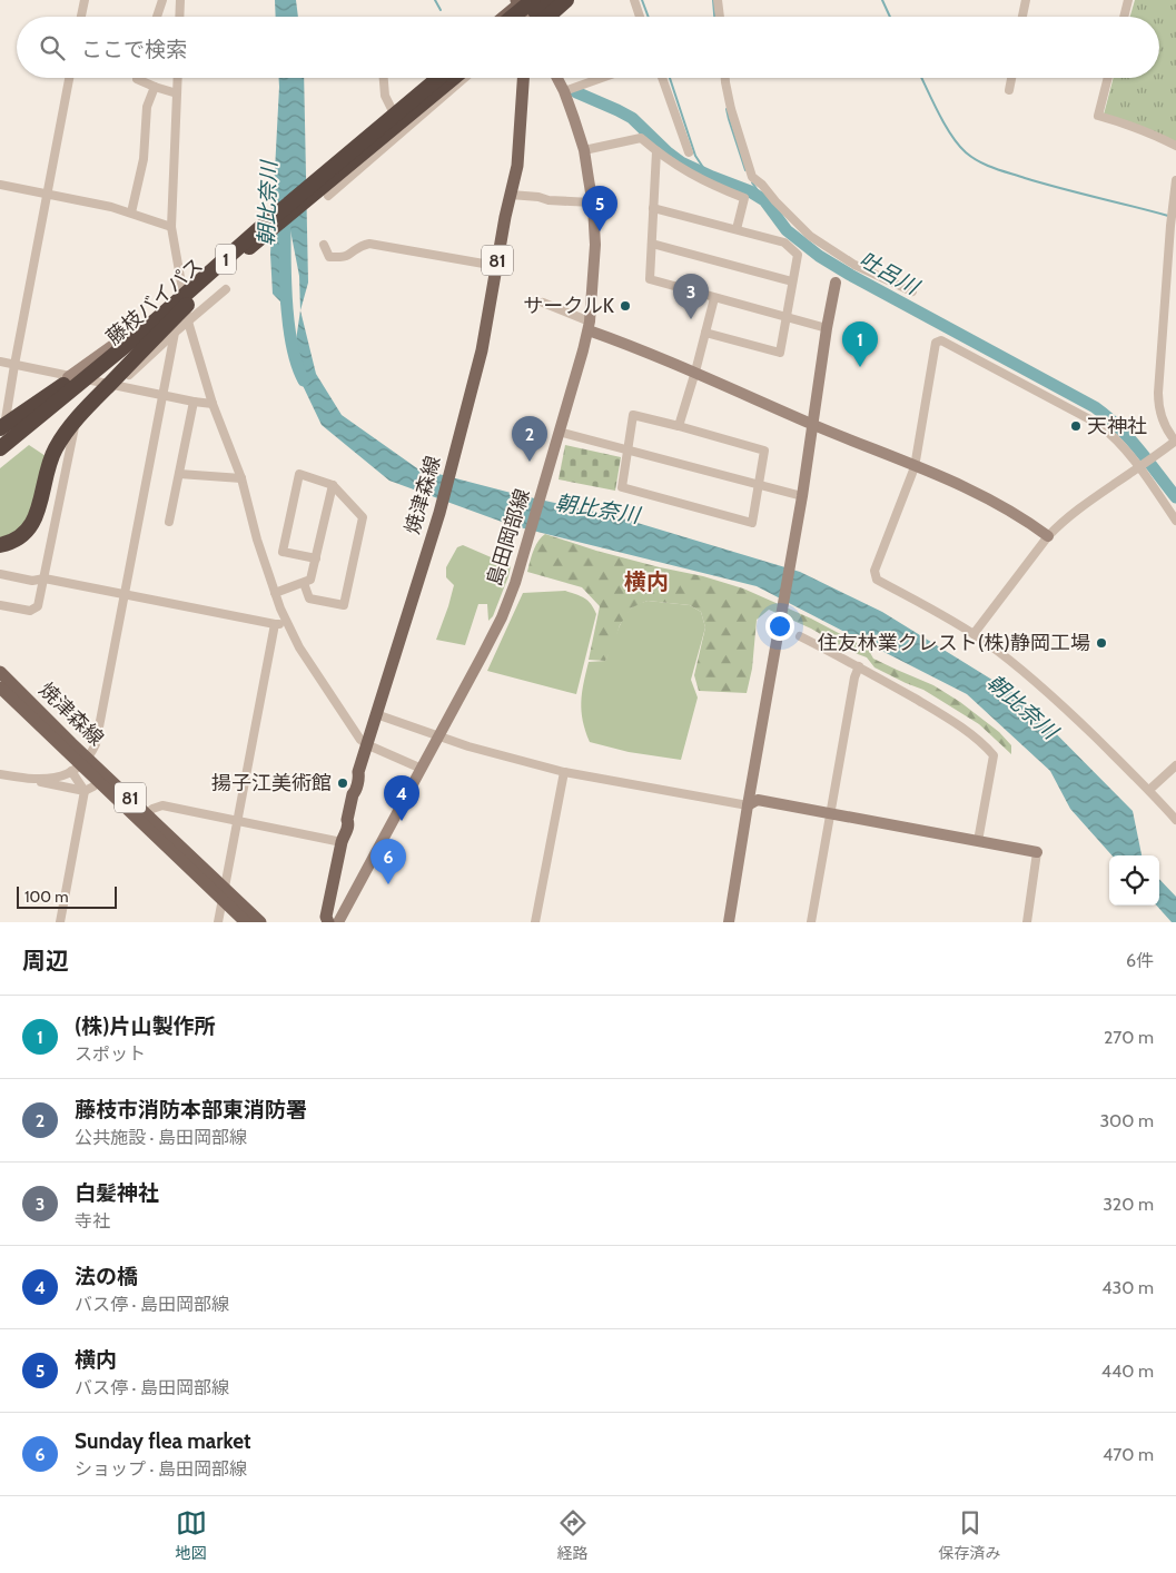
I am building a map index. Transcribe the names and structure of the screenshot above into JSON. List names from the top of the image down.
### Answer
{
  "streets": {
    "highway": ["1", "藤枝バイパス"],
    "main road": ["81", "焼津森線"],
    "street": ["島田岡部線"]
  },
  "crossings": [
    ["1", "藤枝バイパス"]
  ],
  "districts": ["横内"],
  "water": ["朝比奈川", "吐呂川"],
  "places": [
    "サークルK",
    "天神社",
    "住友林業クレスト(株)静岡工場",
    "揚子江美術館"
  ],
  "scale_bar": "100 m",
  "page": {
    "search": "ここで検索",
    "pins": [
      "5",
      "3",
      "1",
      "2",
      "4",
      "6"
    ],
    "scale": "100 m",
    "heading": ["周辺", "6件"],
    "list": [
      {
        "mark": "1",
        "name": "(株)片山製作所",
        "note": "スポット",
        "value": "270 m"
      },
      {
        "mark": "2",
        "name": "藤枝市消防本部東消防署",
        "note": "公共施設 · 島田岡部線",
        "value": "300 m"
      },
      {
        "mark": "3",
        "name": "白髪神社",
        "note": "寺社",
        "value": "320 m"
      },
      {
        "mark": "4",
        "name": "法の橋",
        "note": "バス停 · 島田岡部線",
        "value": "430 m"
      },
      {
        "mark": "5",
        "name": "横内",
        "note": "バス停 · 島田岡部線",
        "value": "440 m"
      },
      {
        "mark": "6",
        "name": "Sunday flea market",
        "note": "ショップ · 島田岡部線",
        "value": "470 m"
      }
    ],
    "nav": ["地図", "経路", "保存済み"]
  }
}
